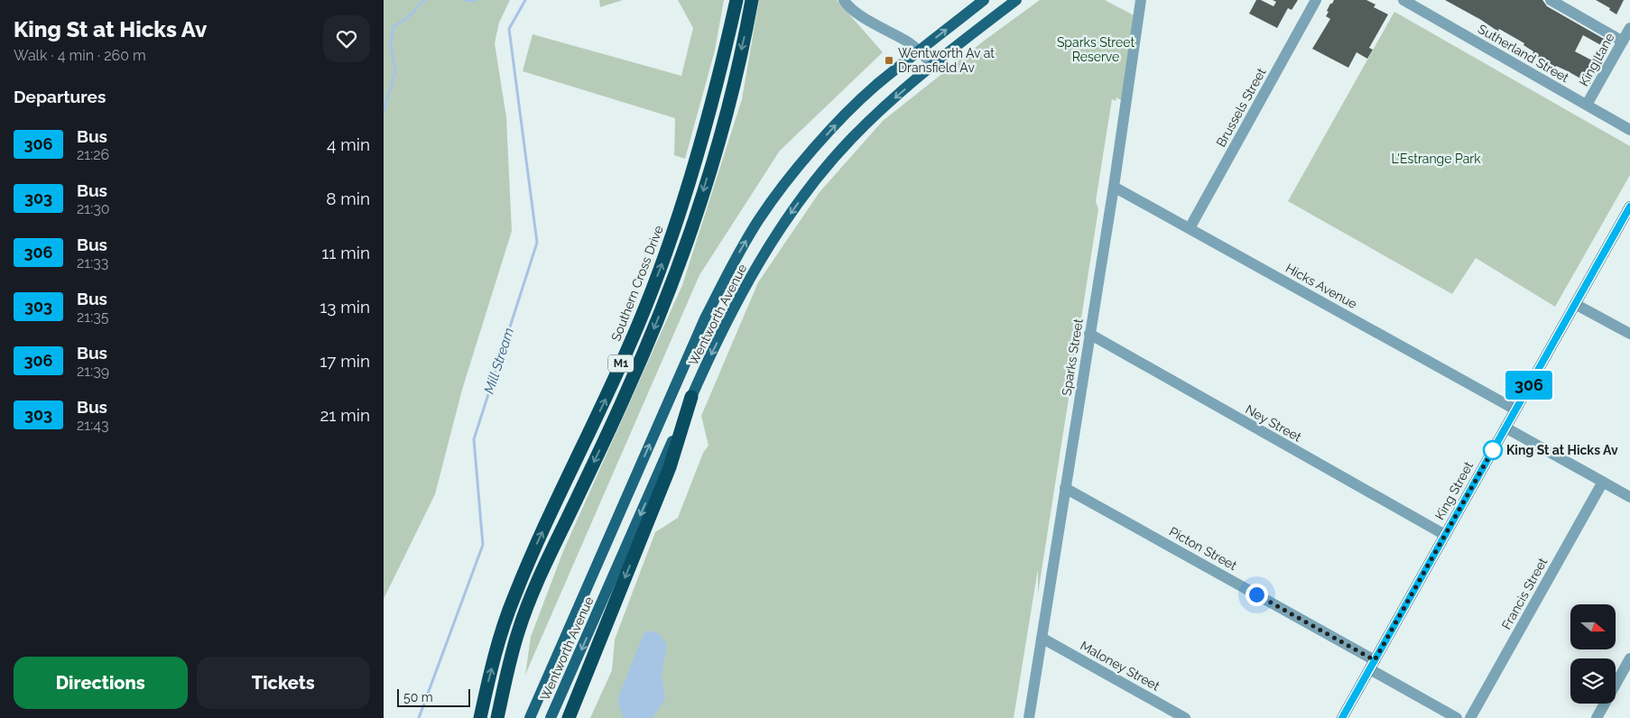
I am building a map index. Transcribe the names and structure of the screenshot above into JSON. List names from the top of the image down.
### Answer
{
  "streets": {
    "highway": ["Southern Cross Drive", "M1"],
    "main road": ["Wentworth Avenue", "King Street"],
    "street": [
      "Sutherland Street",
      "King Lane",
      "Brussels Street",
      "Hicks Avenue",
      "Sparks Street",
      "Ney Street",
      "Picton Street",
      "Francis Street",
      "Maloney Street"
    ]
  },
  "crossings": [
    ["Sutherland Street", "King Lane"],
    ["Brussels Street", "Hicks Avenue"],
    ["Hicks Avenue", "Sparks Street"],
    ["Hicks Avenue", "King Street"],
    ["Sparks Street", "Ney Street"],
    ["Sparks Street", "Picton Street"],
    ["Sparks Street", "Maloney Street"],
    ["Ney Street", "King Street"],
    ["King Street", "Picton Street"]
  ],
  "water": ["Mill Stream"],
  "parks": ["Sparks Street Reserve", "L'Estrange Park"],
  "places": {
    "transit": ["Wentworth Av at Dransfield Av"],
    "other": ["King St at Hicks Av"]
  },
  "lines": ["bus line 306"],
  "scale_bar": "50 m",
  "north": "right",
  "page": {
    "heading": [
      ["King St at Hicks Av", "Walk · 4 min · 260 m"],
      "Departures"
    ],
    "on_map": "306",
    "list": [
      {
        "mark": "306",
        "name": "Bus",
        "note": "21:26",
        "value": "4 min"
      },
      {
        "mark": "303",
        "name": "Bus",
        "note": "21:30",
        "value": "8 min"
      },
      {
        "mark": "306",
        "name": "Bus",
        "note": "21:33",
        "value": "11 min"
      },
      {
        "mark": "303",
        "name": "Bus",
        "note": "21:35",
        "value": "13 min"
      },
      {
        "mark": "306",
        "name": "Bus",
        "note": "21:39",
        "value": "17 min"
      },
      {
        "mark": "303",
        "name": "Bus",
        "note": "21:43",
        "value": "21 min"
      }
    ],
    "buttons": ["Directions", "Tickets"],
    "scale": "50 m"
  }
}
